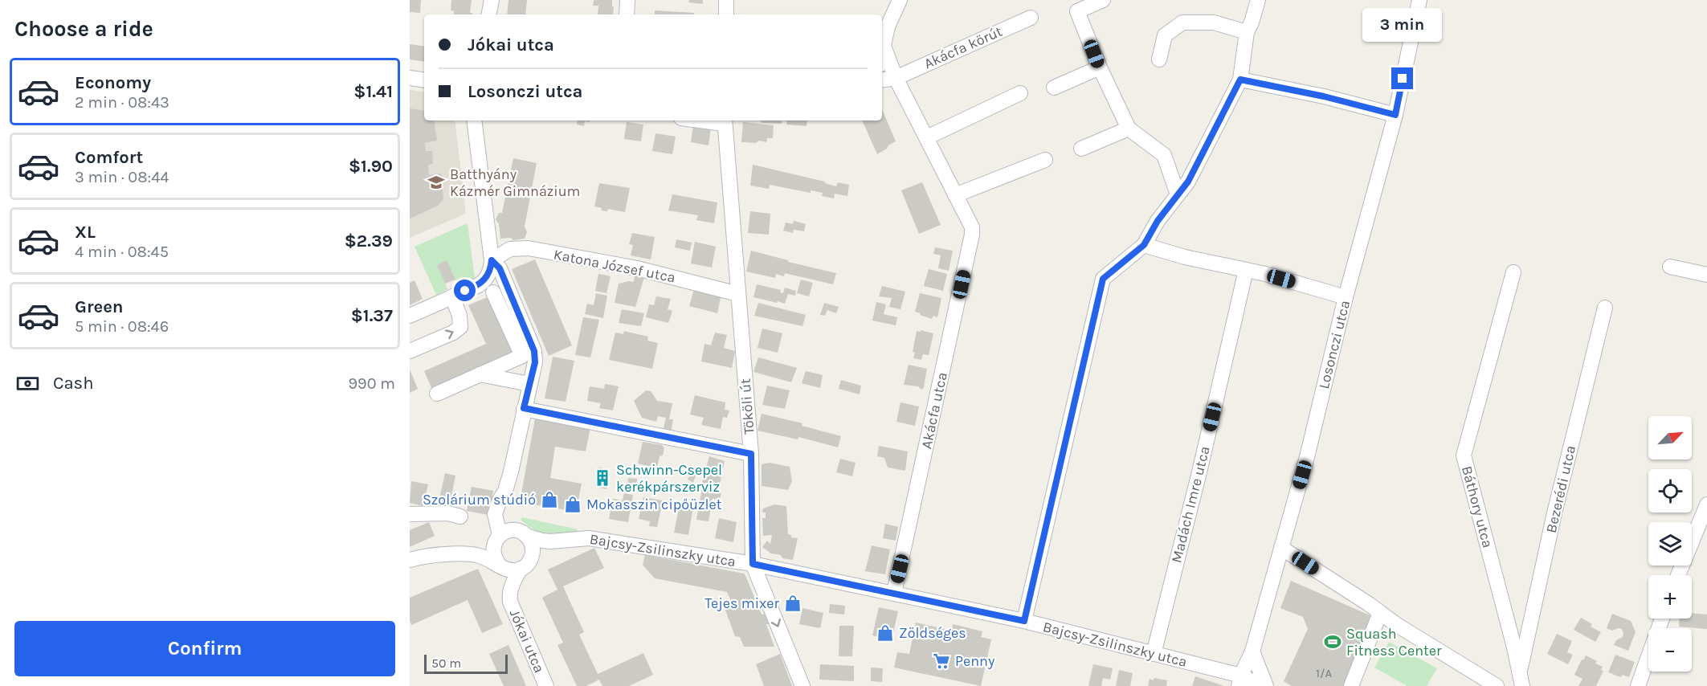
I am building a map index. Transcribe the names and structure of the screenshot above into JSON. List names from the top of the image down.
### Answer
{
  "streets": {
    "street": [
      "Akácfa körút",
      "Katona József utca",
      "Losonczi utca",
      "Tököli út",
      "Akácfa utca",
      "Bezerédi utca",
      "Madách Imre utca",
      "Báthory utca",
      "Bajcsy-Zsilinszky utca",
      "Jókai utca"
    ]
  },
  "crossings": [
    ["Katona József utca", "Tököli út"],
    ["Losonczi utca", "Bajcsy-Zsilinszky utca"],
    ["Tököli út", "Bajcsy-Zsilinszky utca"],
    ["Akácfa utca", "Bajcsy-Zsilinszky utca"],
    ["Bezerédi utca", "Báthory utca"],
    ["Madách Imre utca", "Bajcsy-Zsilinszky utca"],
    ["Bajcsy-Zsilinszky utca", "Jókai utca"]
  ],
  "places": {
    "school or university": ["Batthyány Kázmér Gimnázium"],
    "building": ["Schwinn-Csepel kerékpárszerviz"],
    "shop": [
      "Szolárium stúdió",
      "Mokasszin cipőüzlet",
      "Tejes mixer",
      "Zöldséges"
    ],
    "sports": ["Squash Fitness Center"],
    "supermarket": ["Penny"]
  },
  "house_numbers": ["1/A"],
  "scale_bar": "50 m",
  "north": "top right",
  "page": {
    "heading": "Choose a ride",
    "bubble": "3 min",
    "banner": ["Jókai utca", "Losonczi utca"],
    "list": [
      {
        "name": "Economy",
        "note": "2 min · 08:43",
        "value": "$1.41"
      },
      {
        "name": "Comfort",
        "note": "3 min · 08:44",
        "value": "$1.90"
      },
      {
        "name": "XL",
        "note": "4 min · 08:45",
        "value": "$2.39"
      },
      {
        "name": "Green",
        "note": "5 min · 08:46",
        "value": "$1.37"
      }
    ],
    "pay": ["Cash", "990 m"],
    "map_buttons": ["+", "−"],
    "buttons": "Confirm",
    "scale": "50 m"
  }
}
